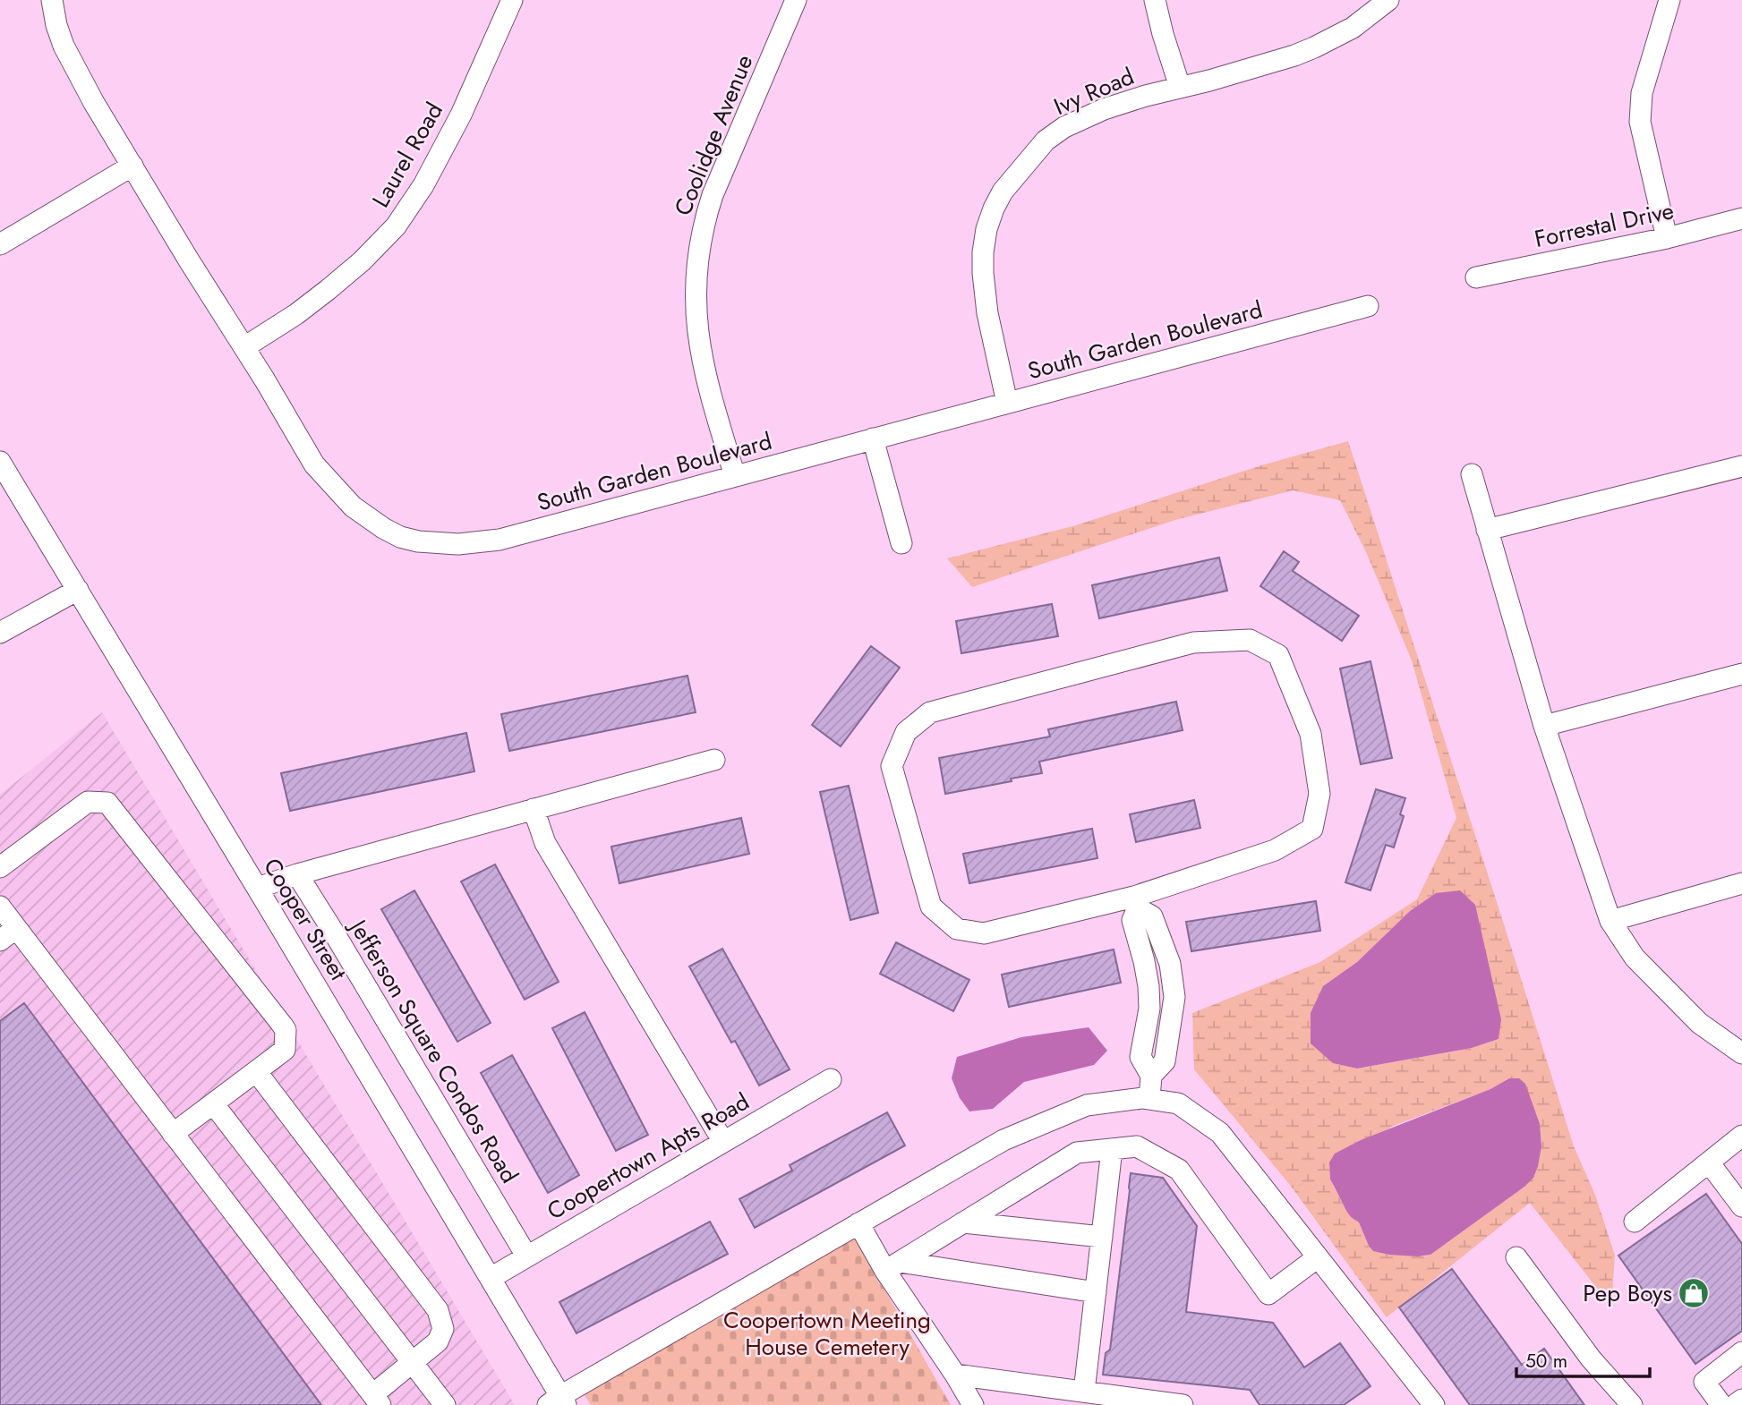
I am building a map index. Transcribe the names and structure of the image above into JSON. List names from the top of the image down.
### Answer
{
  "streets": {
    "street": [
      "Ivy Road",
      "Coolidge Avenue",
      "Laurel Road",
      "Forrestal Drive",
      "South Garden Boulevard",
      "Cooper Street",
      "Jefferson Square Condos Road",
      "Coopertown Apts Road"
    ]
  },
  "crossings": [
    ["Ivy Road", "South Garden Boulevard"],
    ["Coolidge Avenue", "South Garden Boulevard"],
    ["Laurel Road", "South Garden Boulevard"],
    ["Cooper Street", "Coopertown Apts Road"],
    ["Jefferson Square Condos Road", "Coopertown Apts Road"]
  ],
  "parks": ["Coopertown Meeting House Cemetery"],
  "places": {
    "shop": ["Pep Boys"]
  },
  "scale_bar": "50 m"
}
